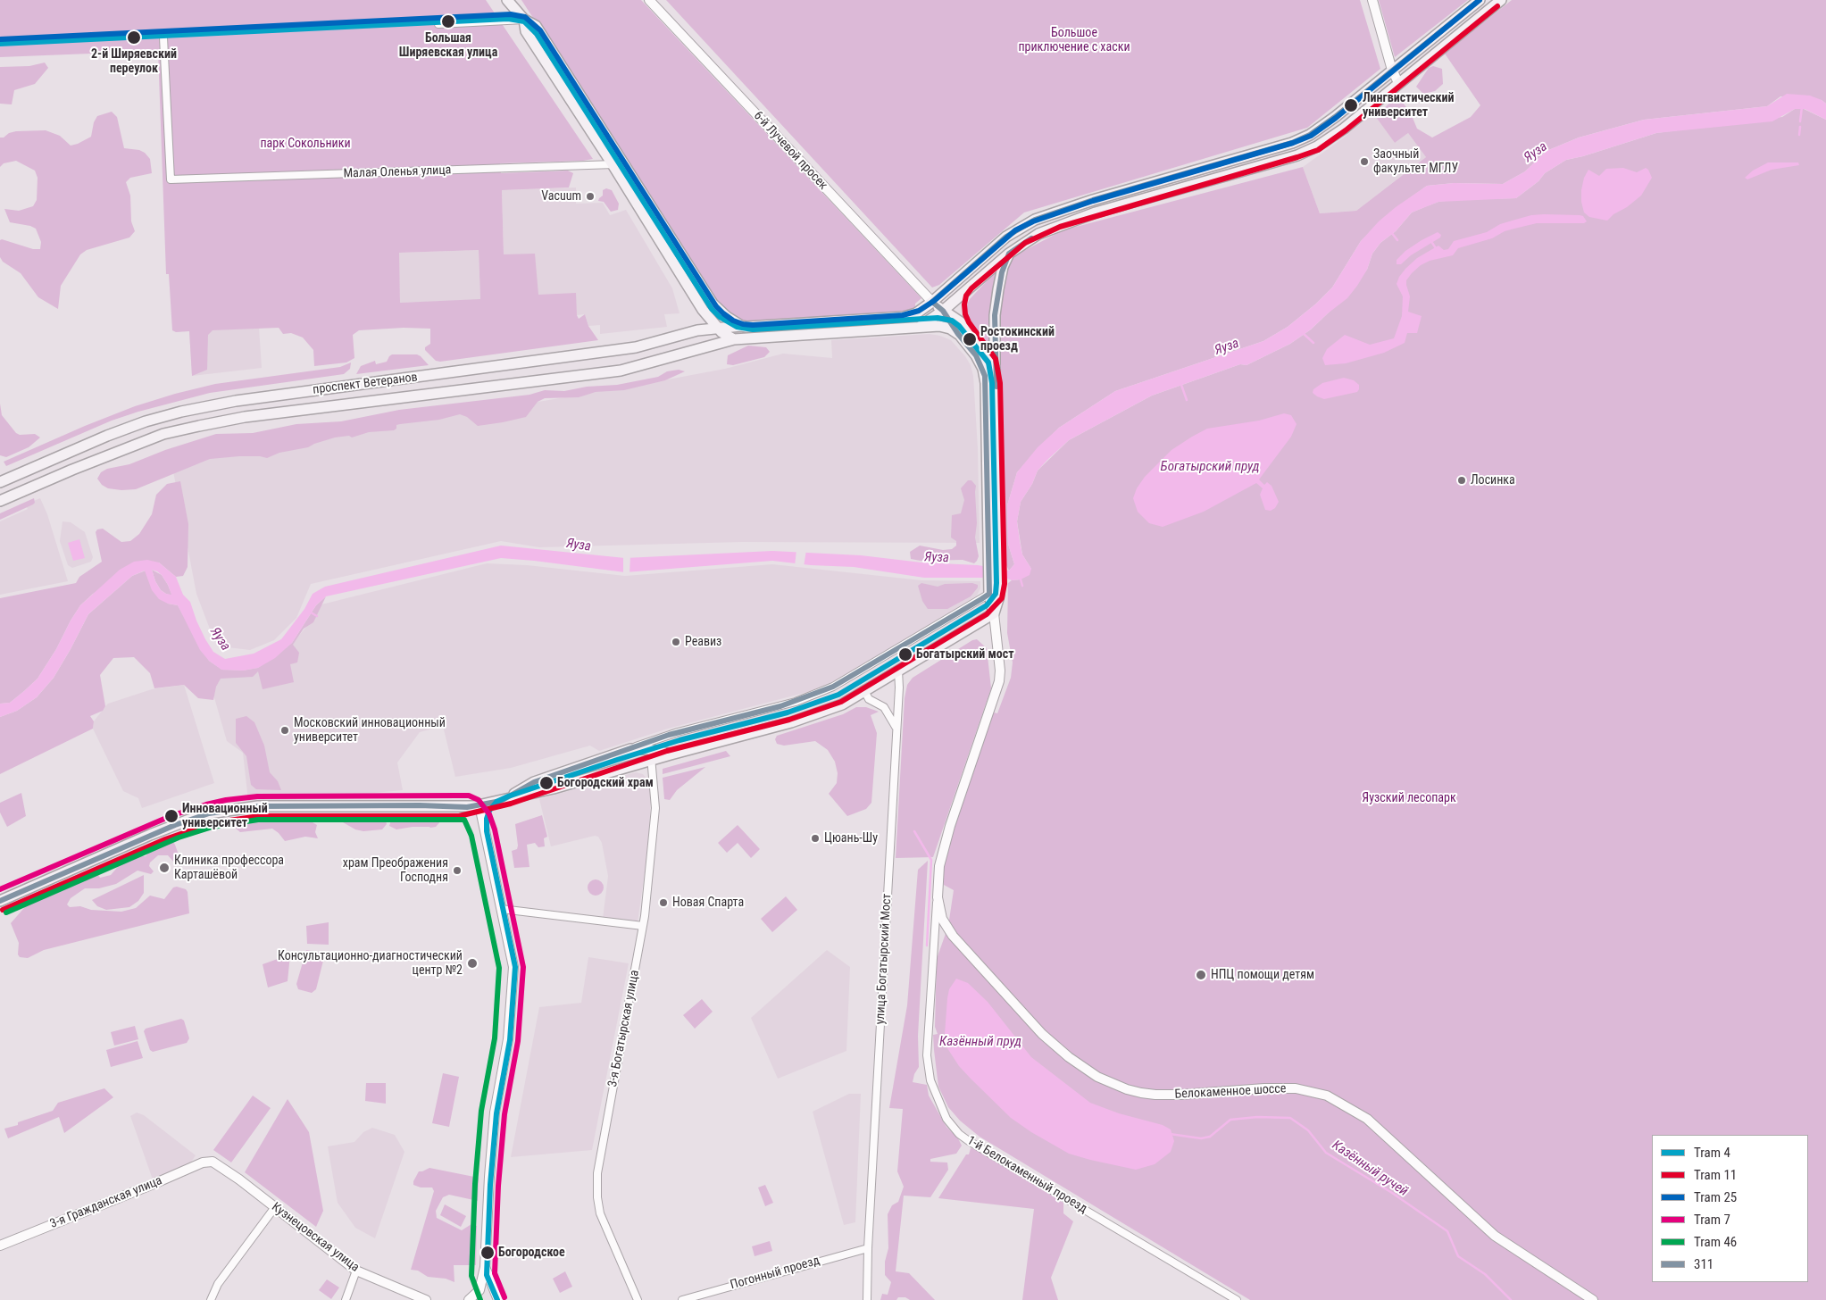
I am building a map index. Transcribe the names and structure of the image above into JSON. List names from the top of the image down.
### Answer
{
  "streets": {
    "main road": ["проспект Ветеранов"],
    "street": [
      "6-й Лучевой просек",
      "Малая Оленья улица",
      "улица Богатырский Мост",
      "3-я Богатырская улица",
      "Белокаменное шоссе",
      "1-й Белокаменный проезд",
      "3-я Гражданская улица",
      "Кузнецовская улица",
      "Погонный проезд"
    ]
  },
  "crossings": [
    ["6-й Лучевой просек", "проспект Ветеранов"],
    ["улица Богатырский Мост", "Погонный проезд"],
    ["Белокаменное шоссе", "1-й Белокаменный проезд"],
    ["3-я Гражданская улица", "Кузнецовская улица"]
  ],
  "water": [
    "Яуза",
    "Богатырский пруд",
    "Казённый пруд",
    "Казённый ручей"
  ],
  "parks": ["Большое приключение с хаски", "парк Сокольники", "Яузский лесопарк"],
  "places": [
    "Большая Ширяевская улица",
    "2-й Ширяевский переулок",
    "Лингвистический университет",
    "Заочный факультет МГЛУ",
    "Vacuum",
    "Ростокинский проезд",
    "Лосинка",
    "Реавиз",
    "Богатырский мост",
    "Московский инновационный университет",
    "Богородский храм",
    "Инновационный университет",
    "Цюань-Шу",
    "Клиника профессора Карташёвой",
    "храм Преображения Господня",
    "Новая Спарта",
    "Консультационно-диагностический центр №2",
    "НПЦ помощи детям",
    "Богородское"
  ],
  "lines": [
    "tram line 25",
    "transit line 311",
    "tram line 11",
    "tram line 4",
    "tram line 7",
    "tram line 46"
  ],
  "legend": [
    "Tram 4",
    "Tram 11",
    "Tram 25",
    "Tram 7",
    "Tram 46",
    "311"
  ]
}
